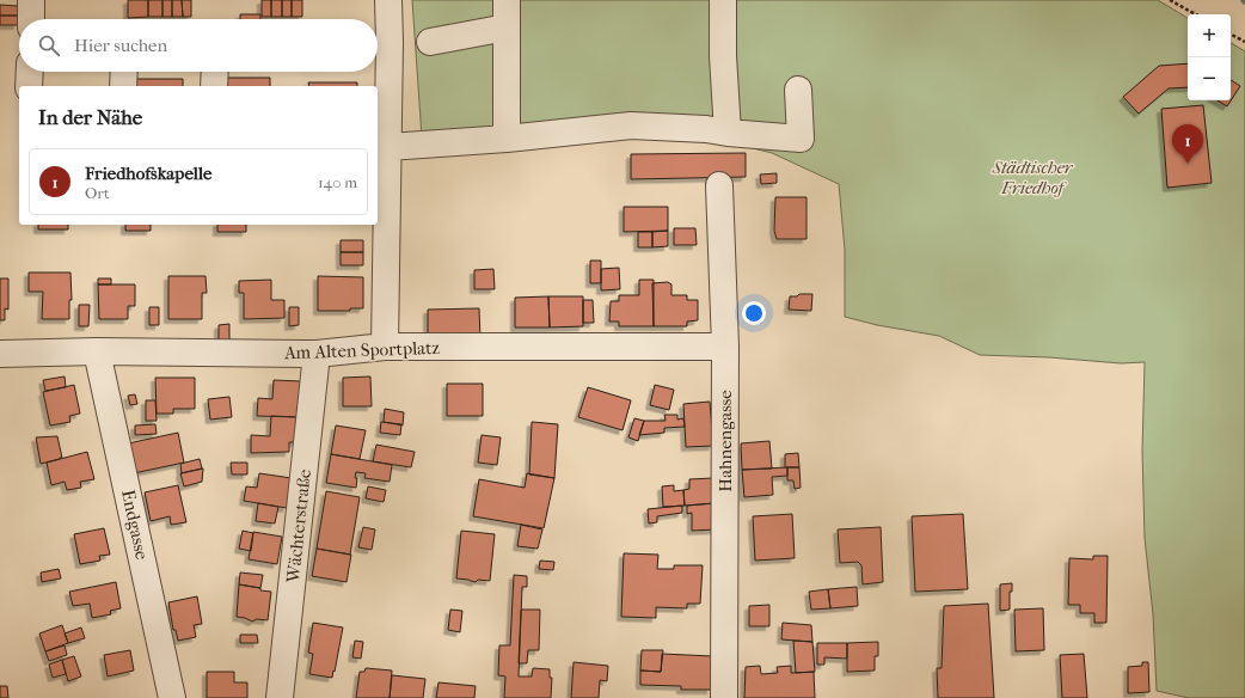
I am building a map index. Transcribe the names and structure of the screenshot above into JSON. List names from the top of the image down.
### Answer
{
  "streets": {
    "street": [
      "Am Alten Sportplatz",
      "Hahnengasse",
      "Endgasse",
      "Wächterstraße"
    ]
  },
  "crossings": [
    ["Am Alten Sportplatz", "Hahnengasse"],
    ["Am Alten Sportplatz", "Endgasse"],
    ["Am Alten Sportplatz", "Wächterstraße"]
  ],
  "parks": ["Städtischer Friedhof"],
  "page": {
    "map_buttons": ["+", "−"],
    "search": "Hier suchen",
    "heading": "In der Nähe",
    "pins": "1",
    "list": [
      {
        "mark": "1",
        "name": "Friedhofskapelle",
        "note": "Ort",
        "value": "140 m"
      }
    ]
  }
}
